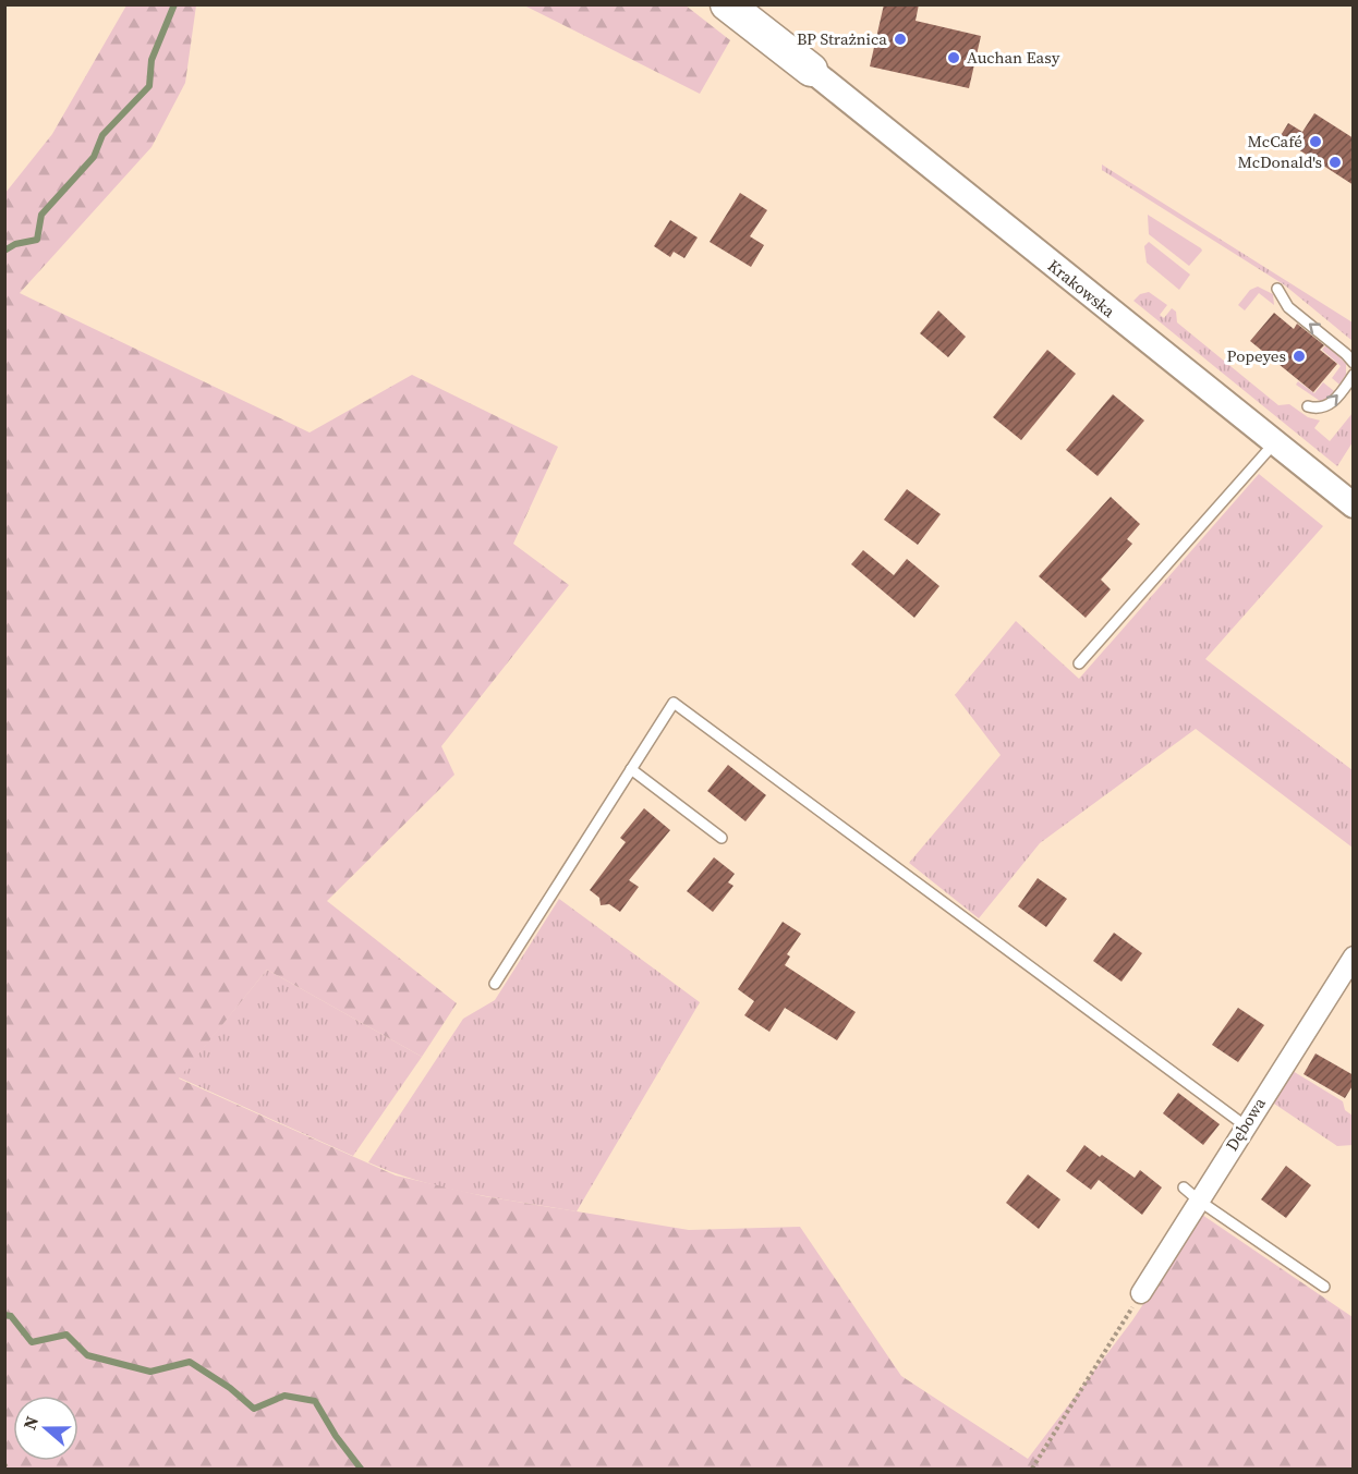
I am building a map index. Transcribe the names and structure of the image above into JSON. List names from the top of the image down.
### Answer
{
  "streets": {
    "street": ["Krakowska", "Dębowa"]
  },
  "places": [
    "BP Strażnica",
    "Auchan Easy",
    "McCafé",
    "McDonald's",
    "Popeyes"
  ],
  "north": "left"
}
